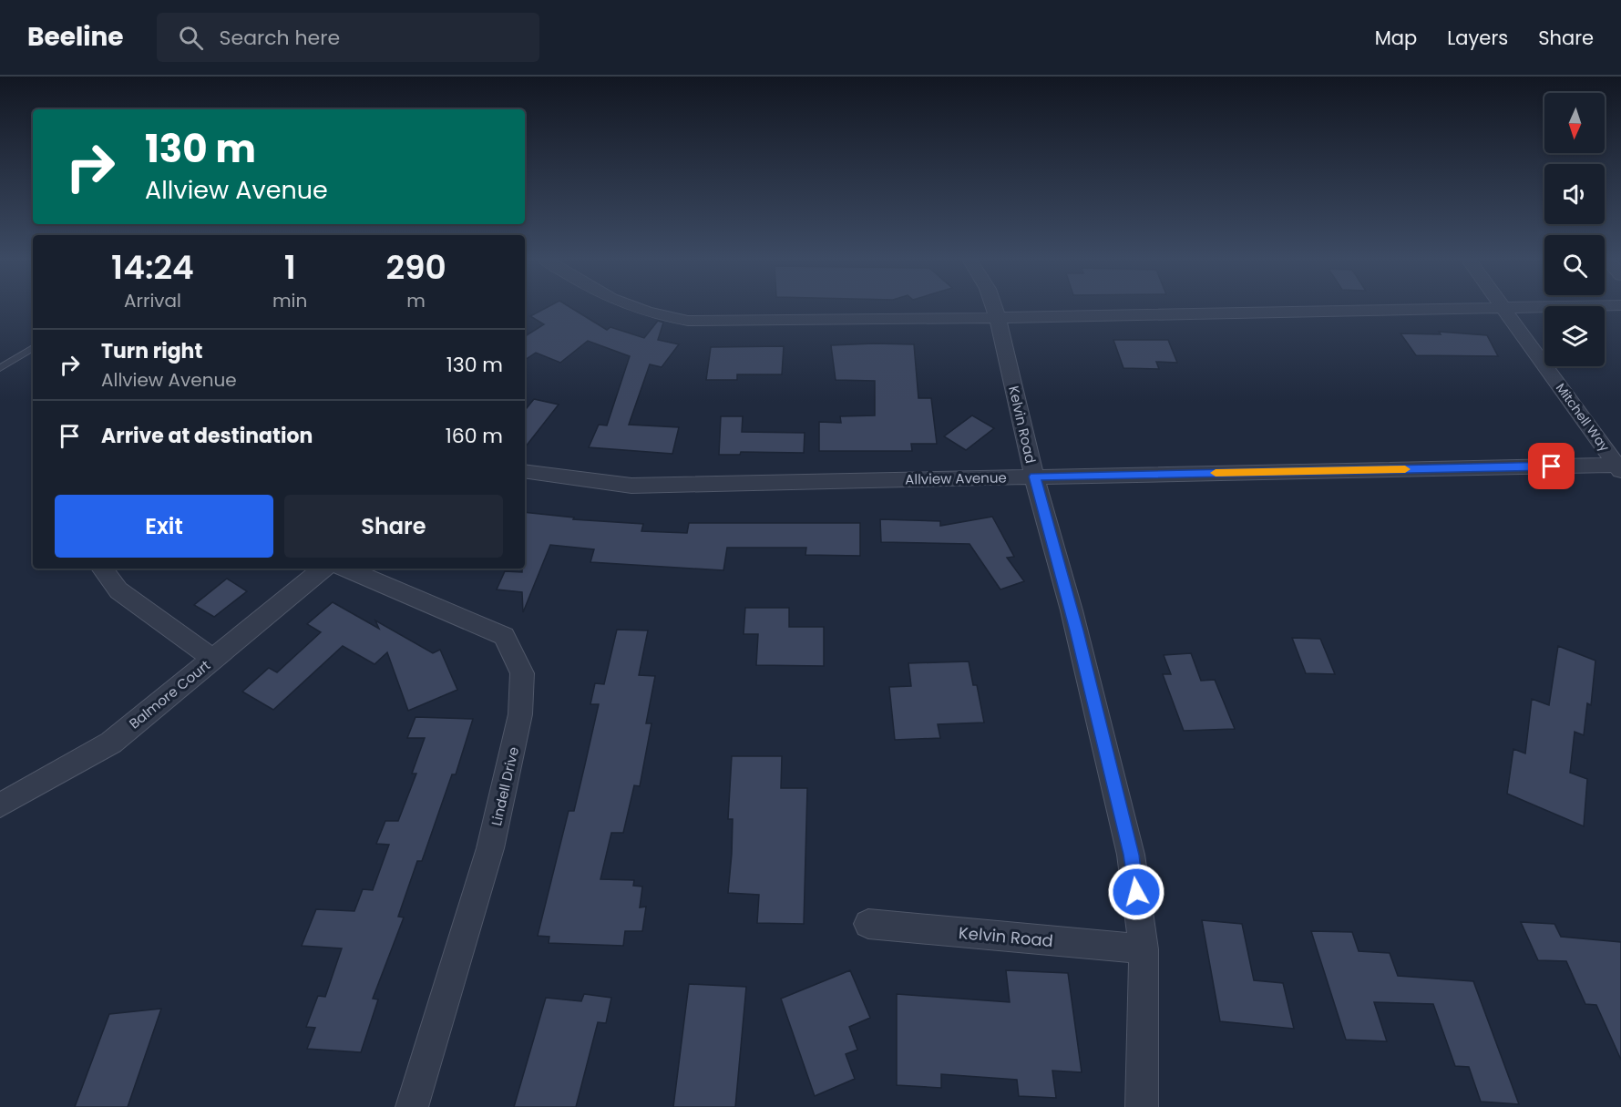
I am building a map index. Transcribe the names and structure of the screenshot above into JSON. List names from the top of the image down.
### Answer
{
  "streets": {
    "street": [
      "Mitchell Way",
      "Kelvin Road",
      "Allview Avenue",
      "Balmore Court",
      "Lindell Drive"
    ]
  },
  "crossings": [
    ["Mitchell Way", "Allview Avenue"],
    ["Kelvin Road", "Allview Avenue"]
  ],
  "north": "bottom",
  "page": {
    "header": "Beeline",
    "search": "Search here",
    "nav": ["Map", "Layers", "Share"],
    "turn": ["130 m", "Allview Avenue"],
    "eta": [
      "14:24",
      "Arrival",
      "1",
      "min",
      "290",
      "m"
    ],
    "list": [
      {
        "name": "Turn right",
        "note": "Allview Avenue",
        "value": "130 m"
      },
      {
        "name": "Arrive at destination",
        "value": "160 m"
      }
    ],
    "buttons": ["Exit", "Share"]
  }
}
